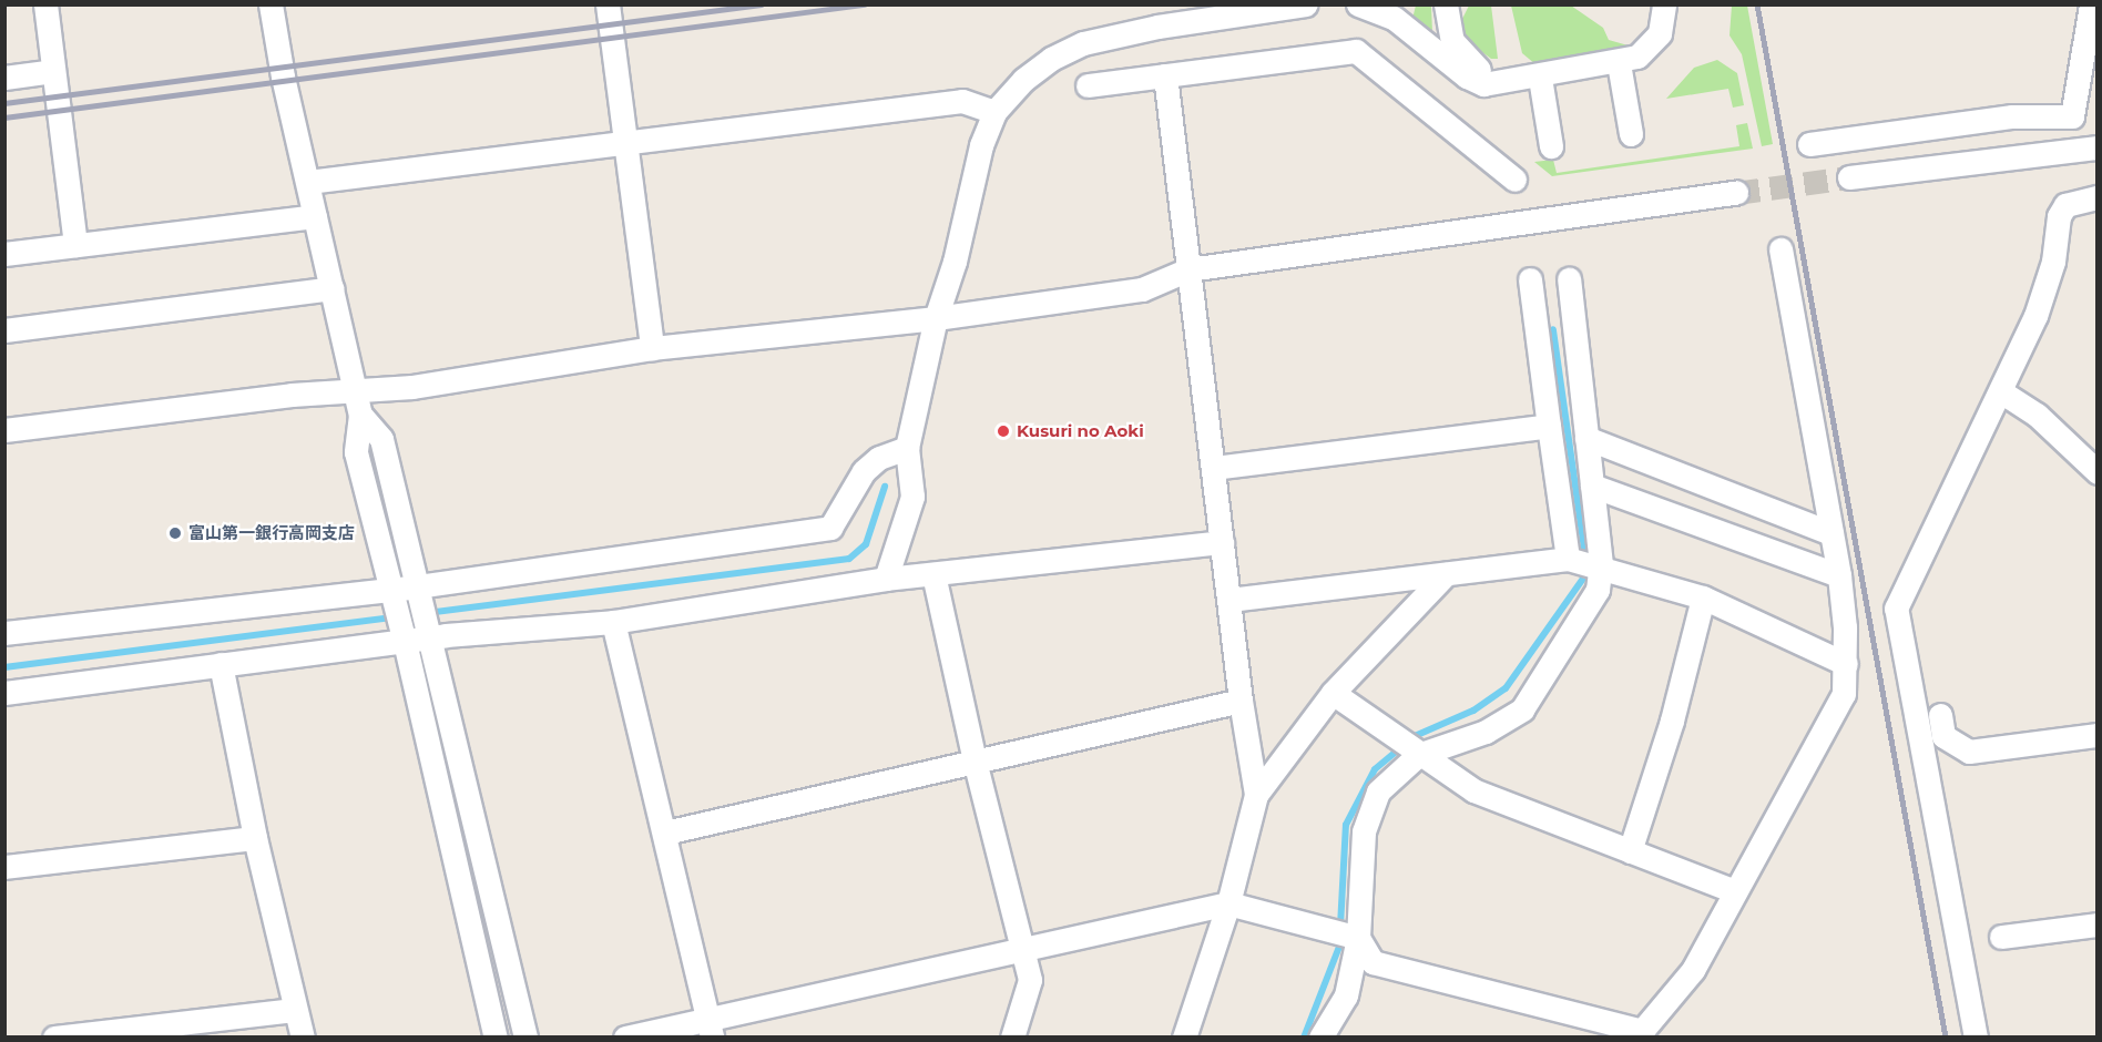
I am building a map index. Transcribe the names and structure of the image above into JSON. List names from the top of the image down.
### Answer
{
  "places": ["Kusuri no Aoki", "富山第一銀行高岡支店"]
}
